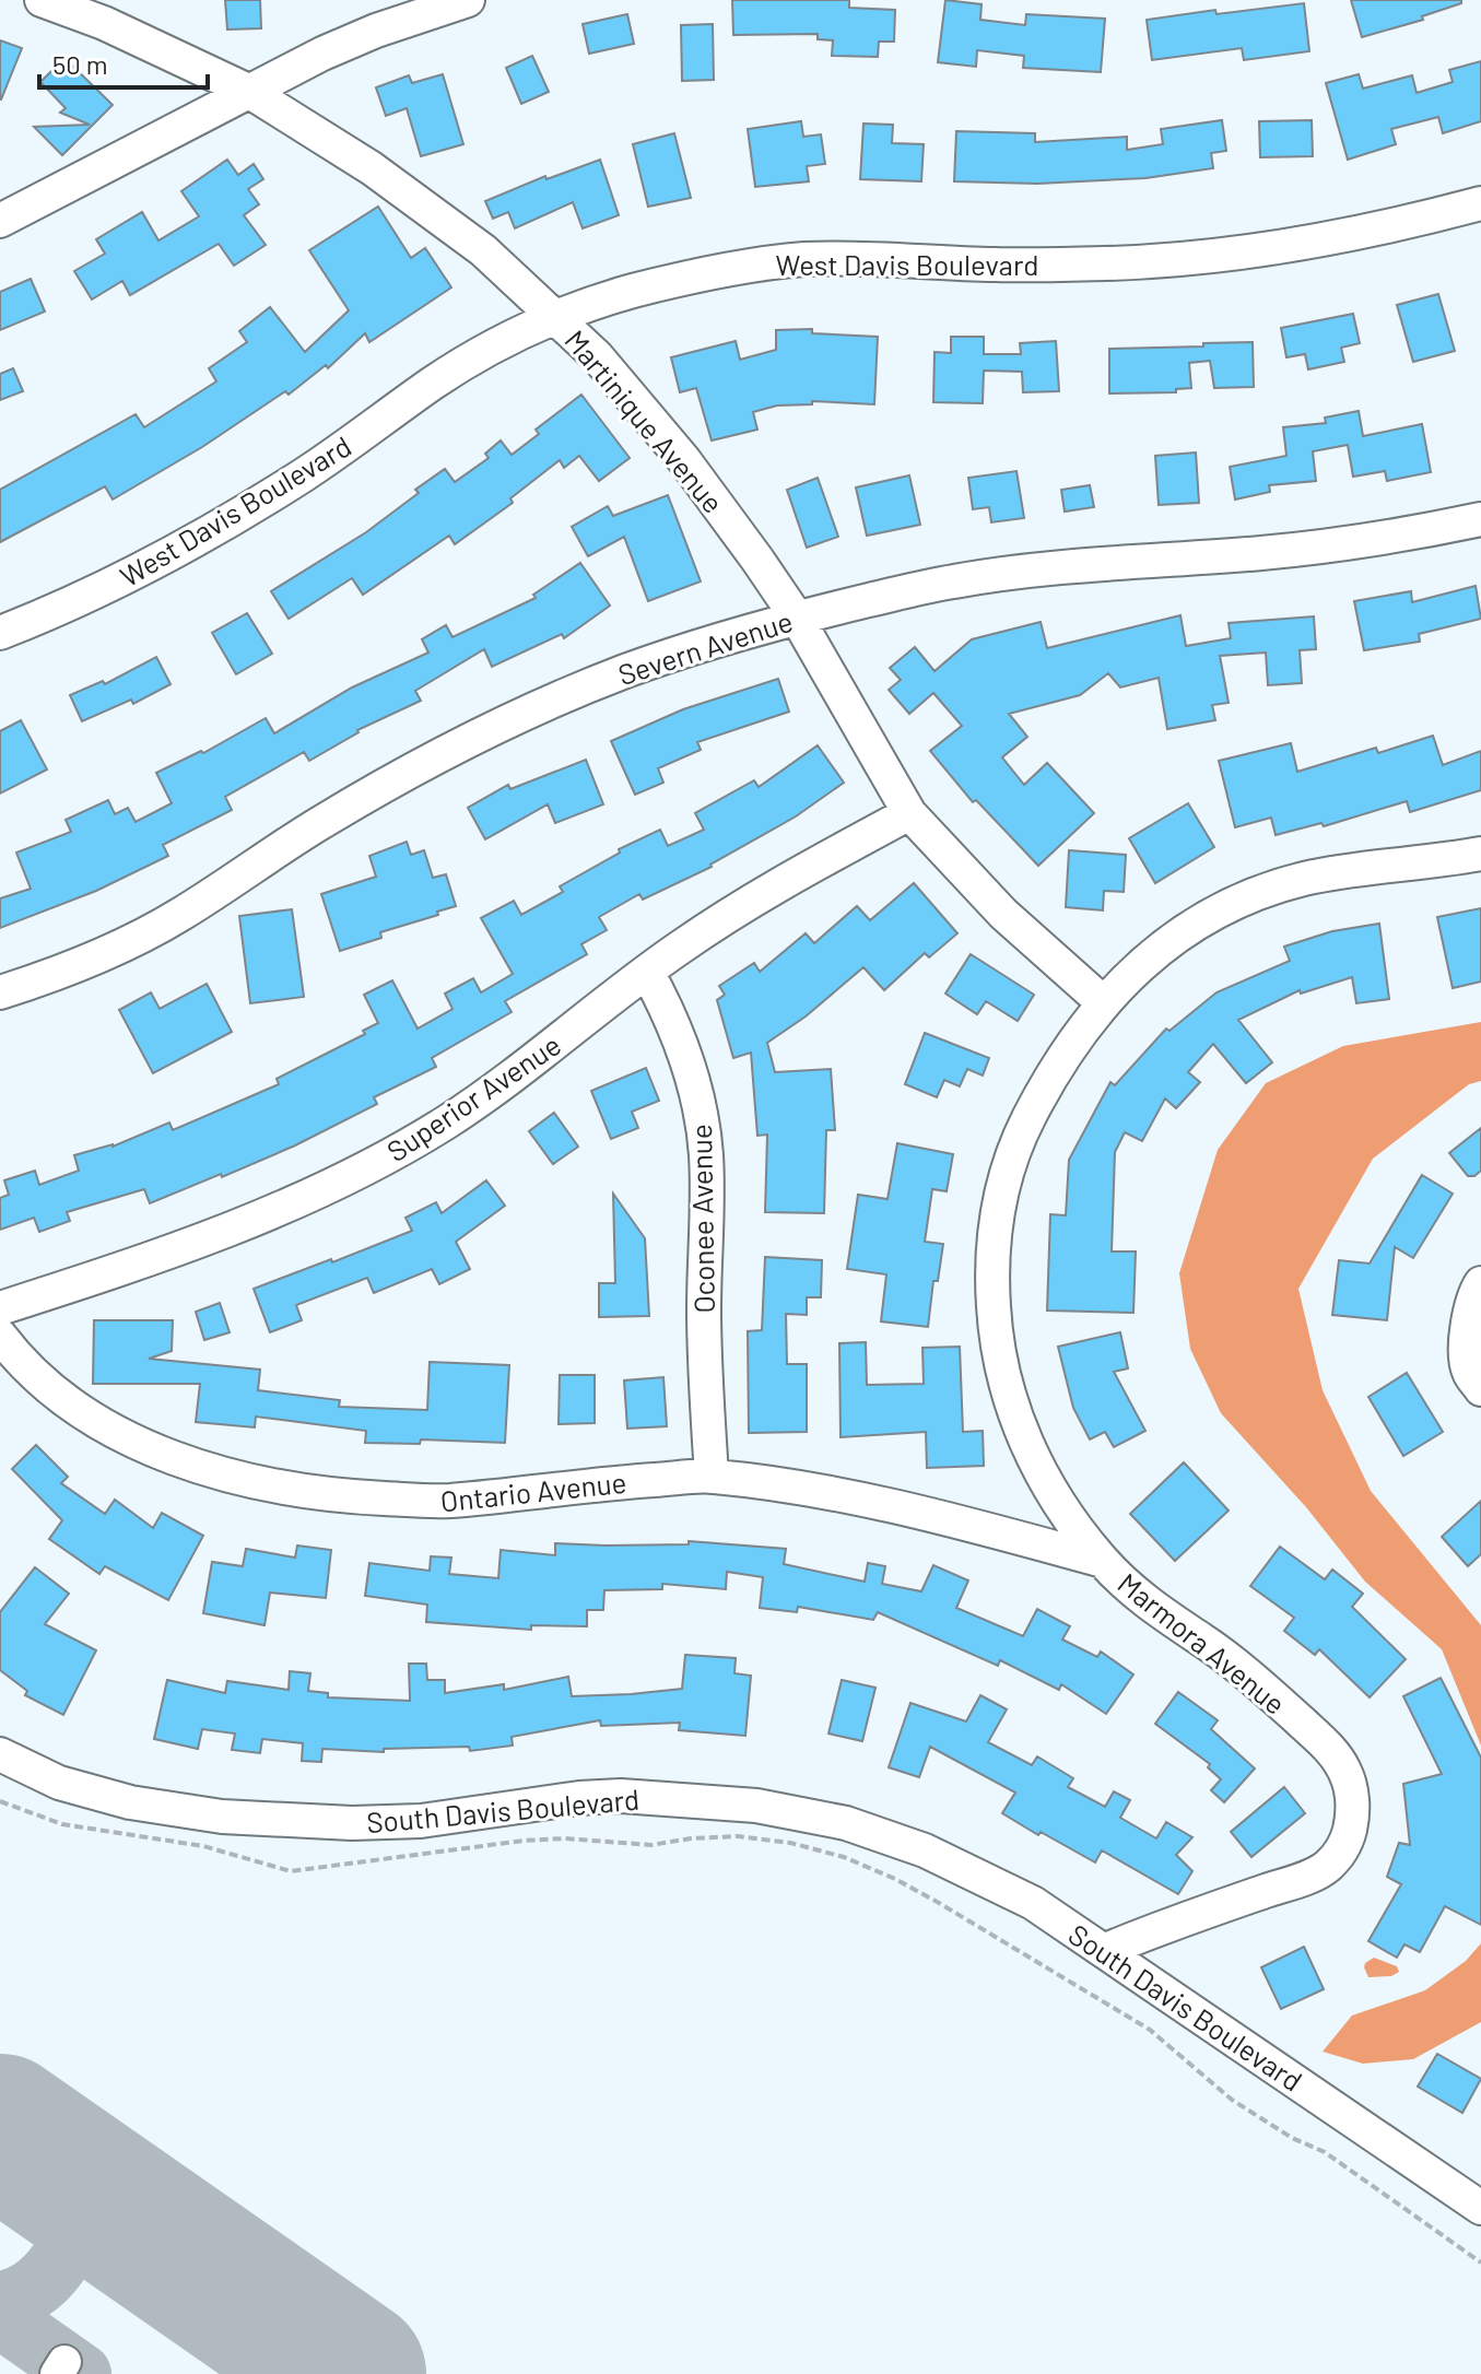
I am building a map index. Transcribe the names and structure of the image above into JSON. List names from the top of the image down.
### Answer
{
  "streets": {
    "street": [
      "West Davis Boulevard",
      "Martinique Avenue",
      "Severn Avenue",
      "Superior Avenue",
      "Oconee Avenue",
      "Ontario Avenue",
      "Marmora Avenue",
      "South Davis Boulevard"
    ]
  },
  "crossings": [
    ["West Davis Boulevard", "Martinique Avenue"],
    ["Martinique Avenue", "Severn Avenue"],
    ["Martinique Avenue", "Superior Avenue"],
    ["Martinique Avenue", "Marmora Avenue"],
    ["Superior Avenue", "Oconee Avenue"],
    ["Oconee Avenue", "Ontario Avenue"],
    ["Ontario Avenue", "Marmora Avenue"],
    ["Marmora Avenue", "South Davis Boulevard"]
  ],
  "scale_bar": "50 m"
}
